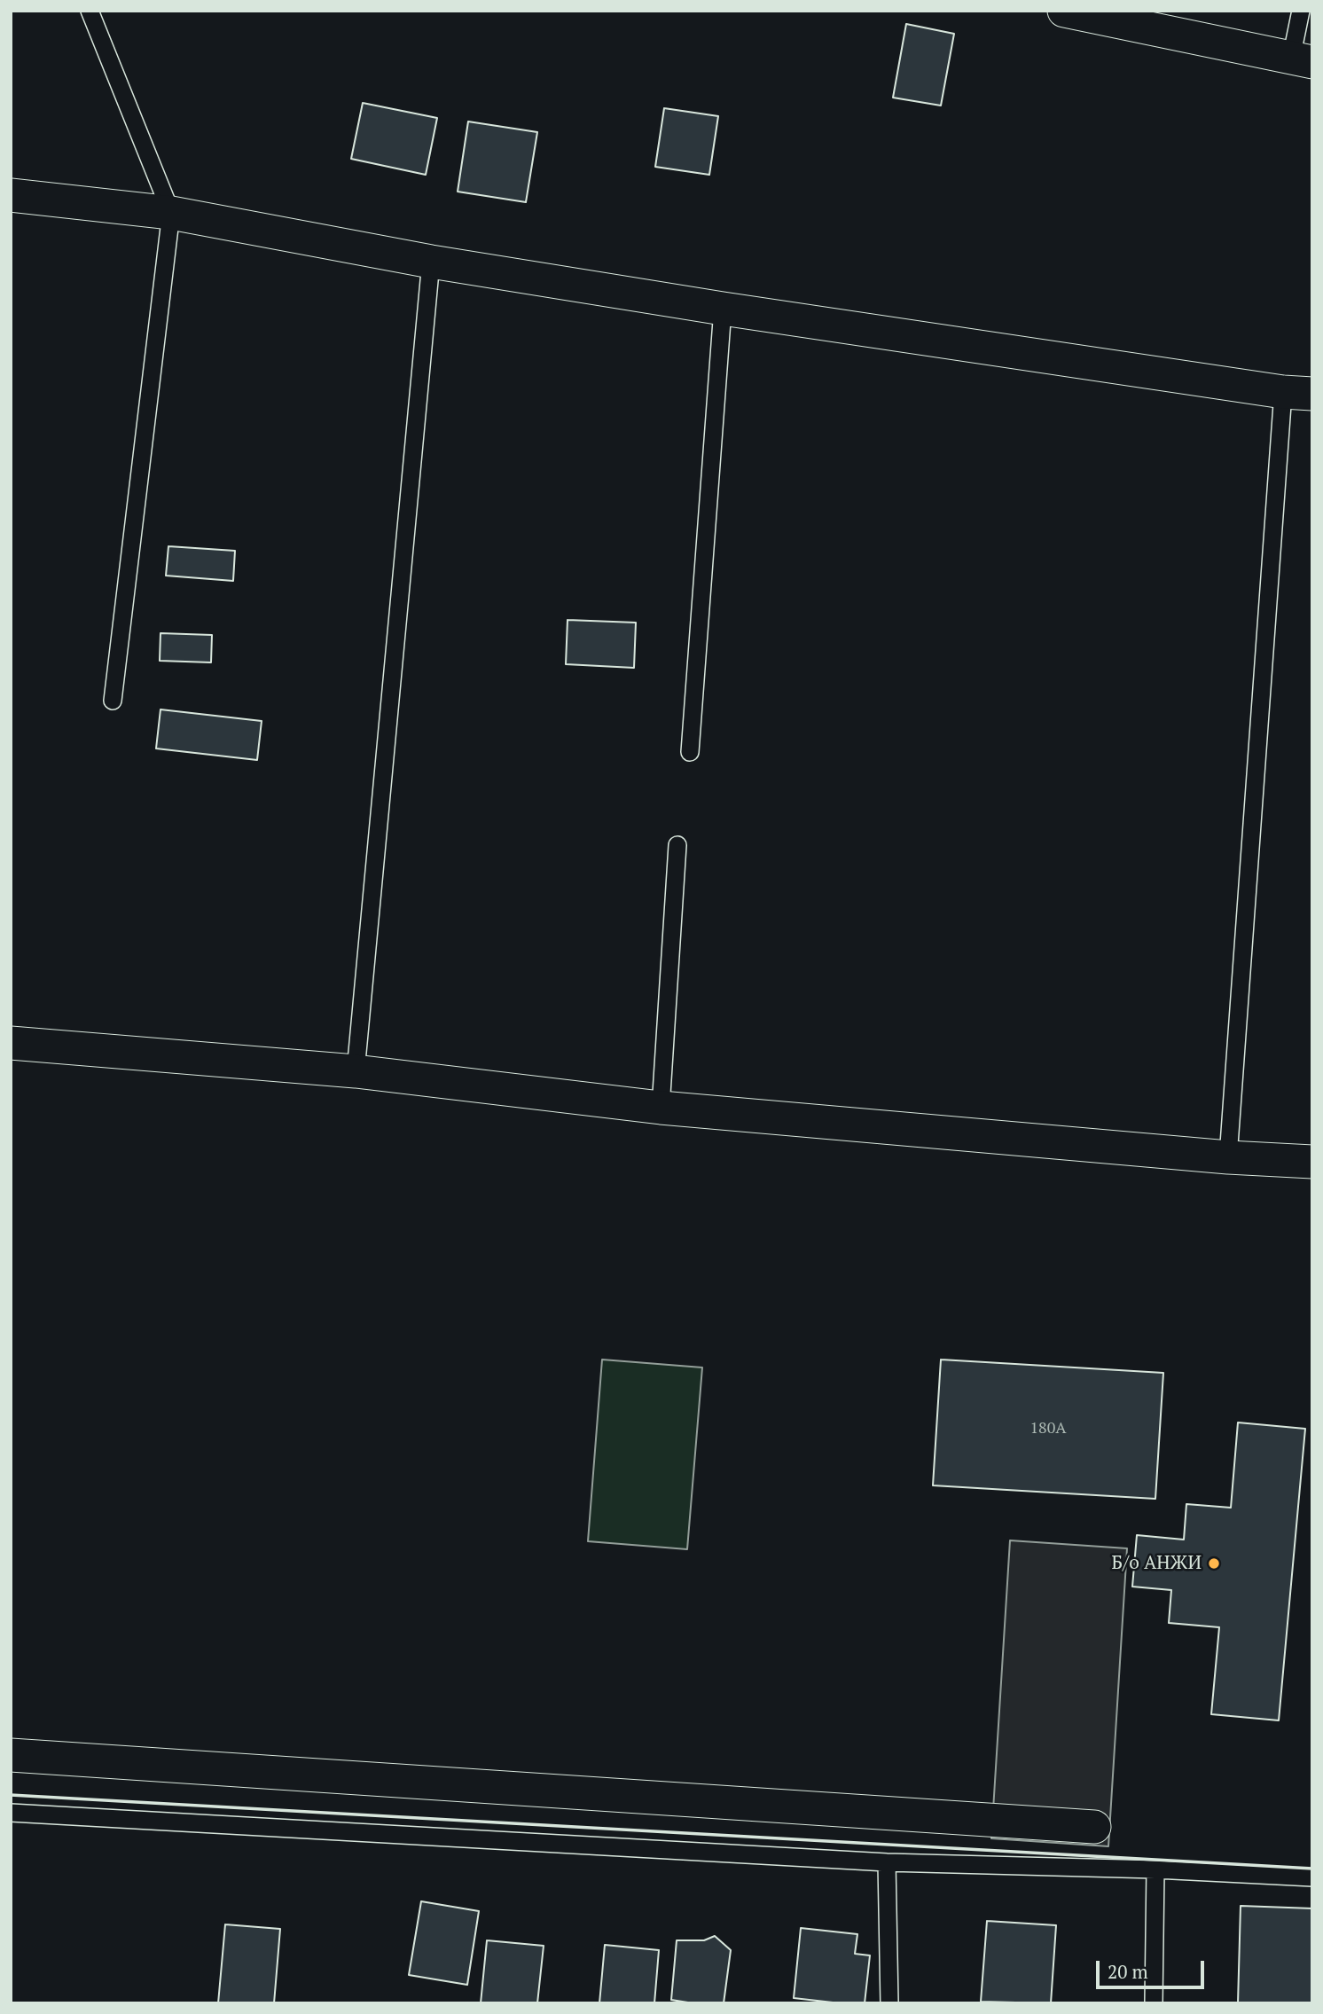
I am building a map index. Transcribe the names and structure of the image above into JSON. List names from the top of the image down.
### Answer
{
  "places": ["Б/о АНЖИ"],
  "house_numbers": ["180А"],
  "scale_bar": "20 m"
}
